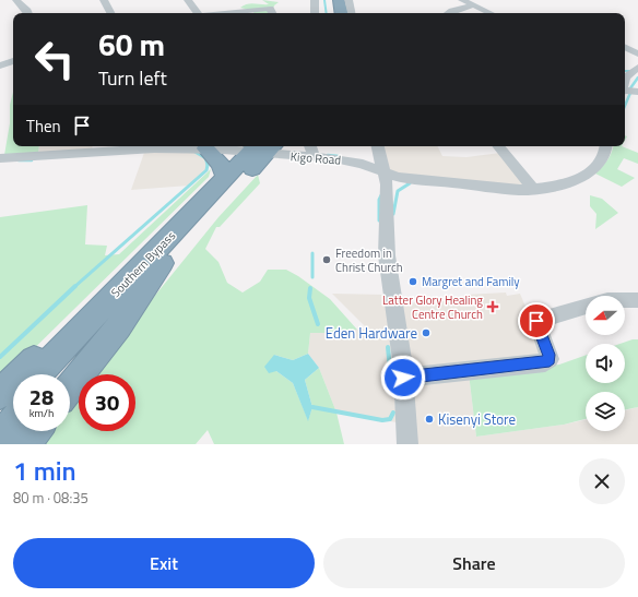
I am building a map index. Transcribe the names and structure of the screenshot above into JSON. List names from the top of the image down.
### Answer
{
  "streets": {
    "highway": ["Southern Bypass"],
    "street": ["Kigo Road"]
  },
  "crossings": [
    ["Kigo Road", "Southern Bypass"]
  ],
  "places": {
    "other": [
      "Freedom in Christ Church",
      "Margret and Family",
      "Eden Hardware",
      "Kisenyi Store"
    ],
    "health": ["Latter Glory Healing Centre Church"]
  },
  "north": "left",
  "page": {
    "turn": ["60 m", "Turn left"],
    "then": "Then",
    "speed": "28 km/h",
    "limit": "30",
    "heading": ["1 min", "80 m · 08:35"],
    "buttons": ["Exit", "Share"]
  }
}
